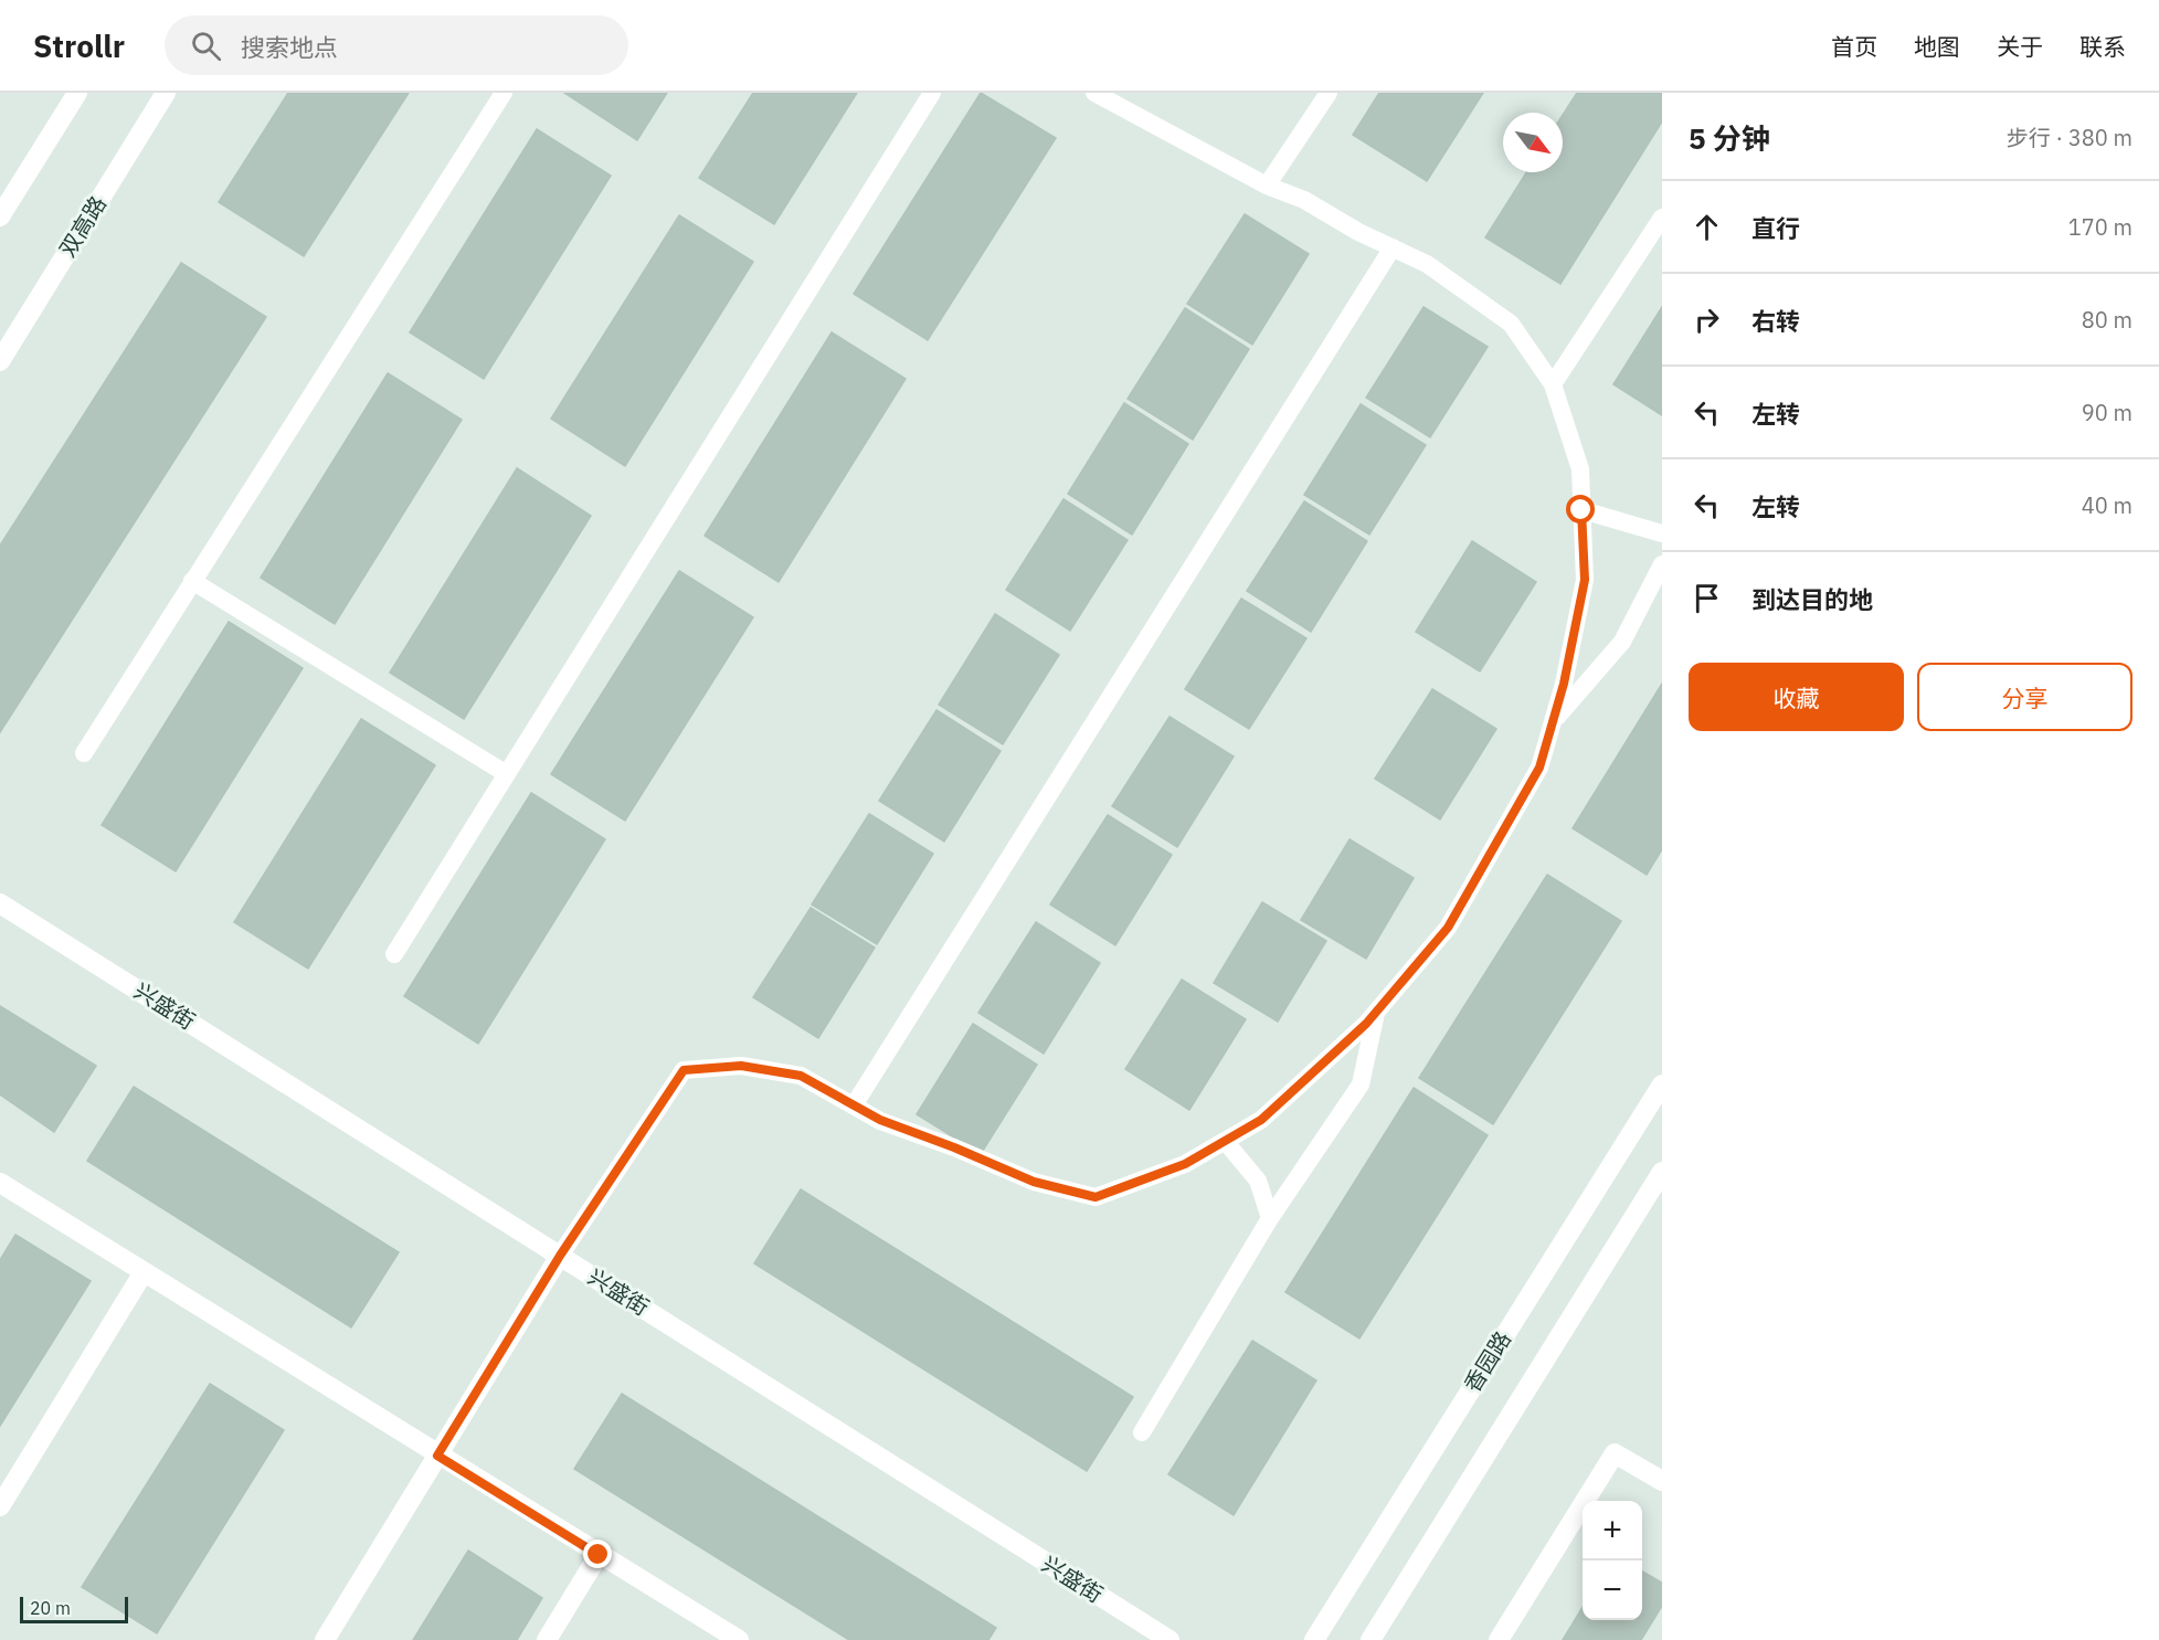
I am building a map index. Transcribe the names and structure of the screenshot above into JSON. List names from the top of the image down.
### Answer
{
  "streets": {
    "street": ["双高路", "兴盛街", "香园路"]
  },
  "scale_bar": "20 m",
  "north": "bottom right",
  "page": {
    "header": "Strollr",
    "search": "搜索地点",
    "nav": [
      "首页",
      "地图",
      "关于",
      "联系"
    ],
    "heading": ["5 分钟", "步行 · 380 m"],
    "list": [
      ["直行", "170 m"],
      ["右转", "80 m"],
      ["左转", "90 m"],
      ["左转", "40 m"],
      "到达目的地"
    ],
    "buttons": ["收藏", "分享"],
    "map_buttons": ["+", "−"],
    "scale": "20 m"
  }
}
